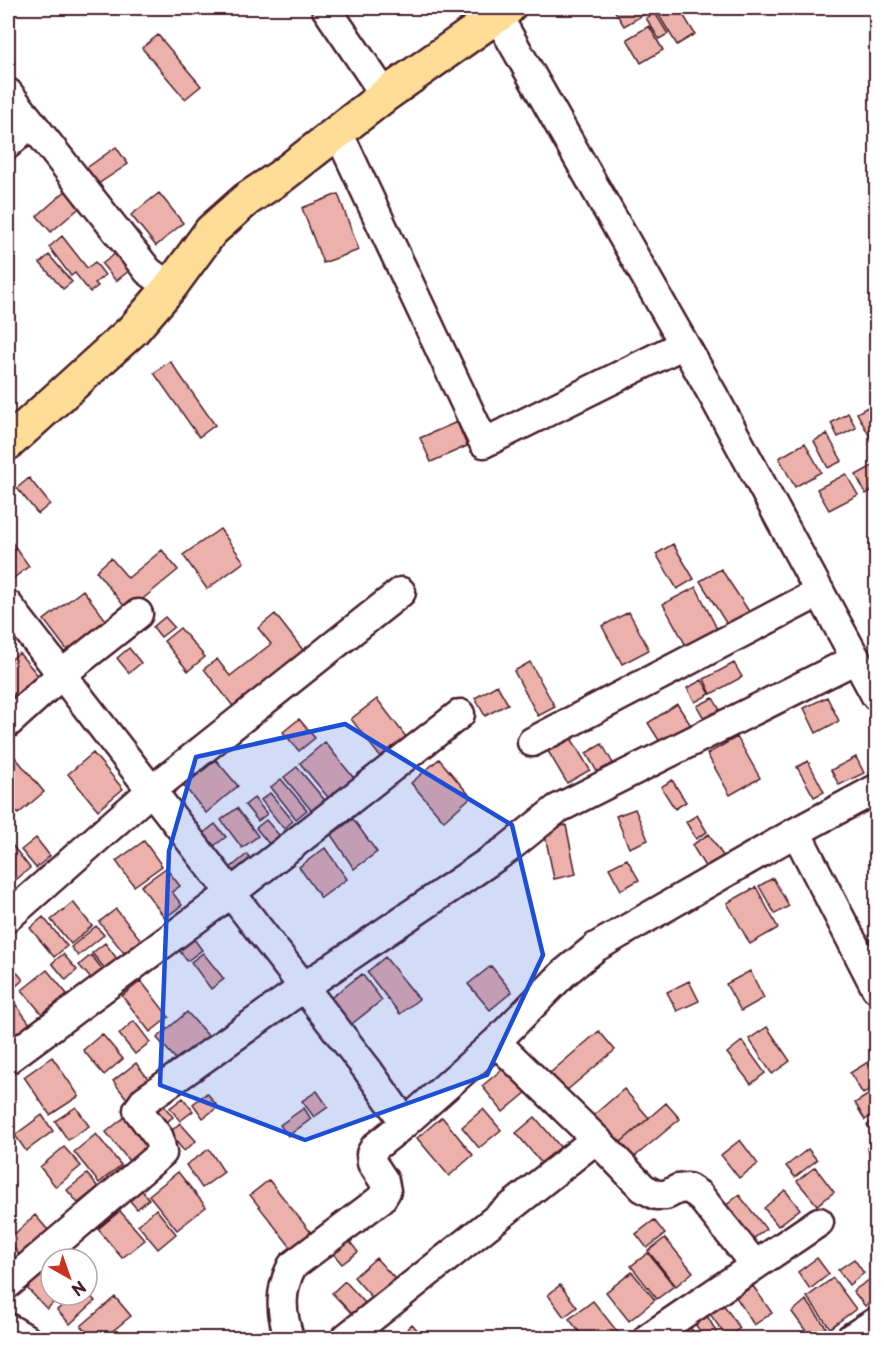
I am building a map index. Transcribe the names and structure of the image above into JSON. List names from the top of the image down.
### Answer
{
  "north": "bottom right"
}
